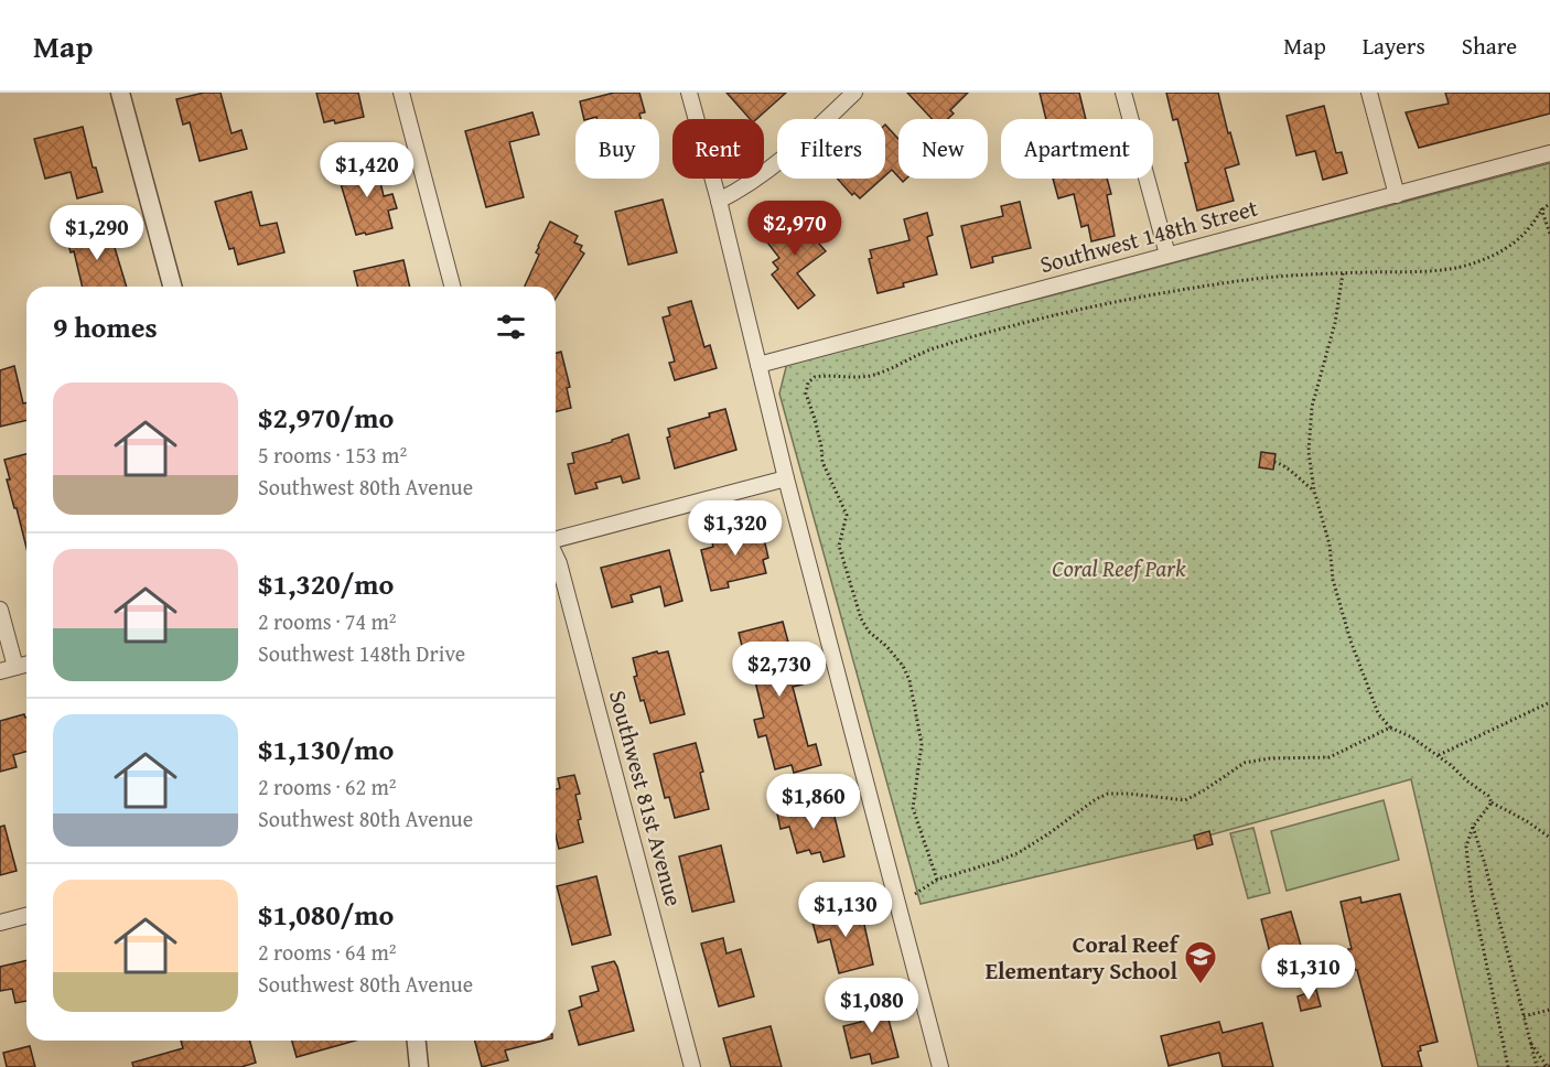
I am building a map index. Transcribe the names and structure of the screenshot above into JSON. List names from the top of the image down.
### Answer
{
  "streets": {
    "street": ["Southwest 148th Street", "Southwest 81st Avenue"]
  },
  "parks": ["Coral Reef Park"],
  "places": {
    "school or university": ["Coral Reef Elementary School"]
  },
  "page": {
    "header": "Map",
    "nav": ["Map", "Layers", "Share"],
    "chip": [
      "Buy",
      "Rent",
      "Filters",
      "New",
      "Apartment"
    ],
    "price": [
      "$1,420",
      "$2,970",
      "$1,290",
      "$1,320",
      "$2,730",
      "$1,860",
      "$1,130",
      "$1,310",
      "$1,080"
    ],
    "heading": "9 homes",
    "list": [
      {
        "name": "$2,970/mo",
        "note": "5 rooms · 153 m² · Southwest 80th Avenue"
      },
      {
        "name": "$1,320/mo",
        "note": "2 rooms · 74 m² · Southwest 148th Drive"
      },
      {
        "name": "$1,130/mo",
        "note": "2 rooms · 62 m² · Southwest 80th Avenue"
      },
      {
        "name": "$1,080/mo",
        "note": "2 rooms · 64 m² · Southwest 80th Avenue"
      }
    ]
  }
}
